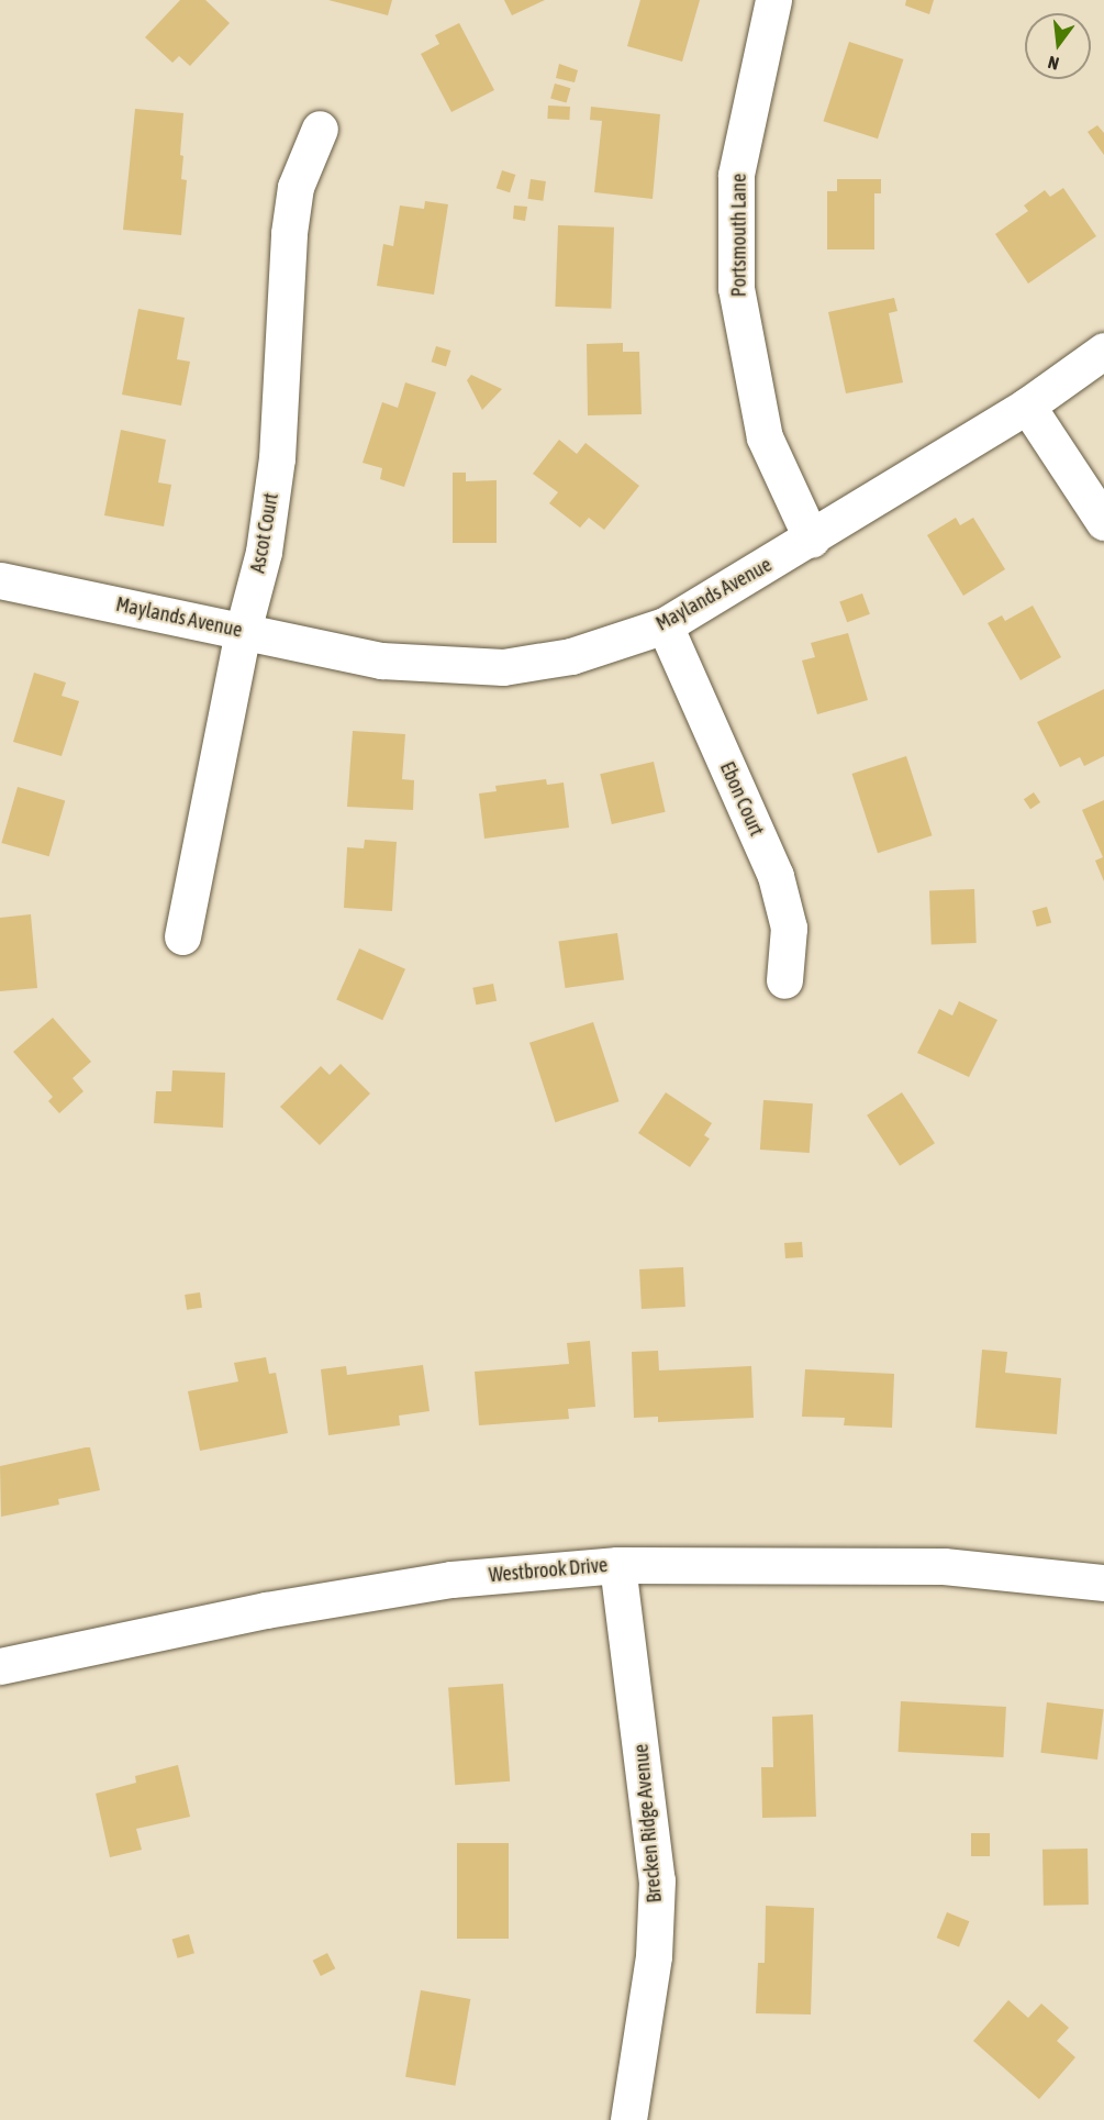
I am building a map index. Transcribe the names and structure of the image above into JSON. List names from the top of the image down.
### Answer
{
  "streets": {
    "street": [
      "Portsmouth Lane",
      "Ascot Court",
      "Maylands Avenue",
      "Ebon Court",
      "Westbrook Drive",
      "Brecken Ridge Avenue"
    ]
  },
  "crossings": [
    ["Portsmouth Lane", "Maylands Avenue"],
    ["Ascot Court", "Maylands Avenue"],
    ["Maylands Avenue", "Ebon Court"],
    ["Westbrook Drive", "Brecken Ridge Avenue"]
  ],
  "north": "bottom"
}
